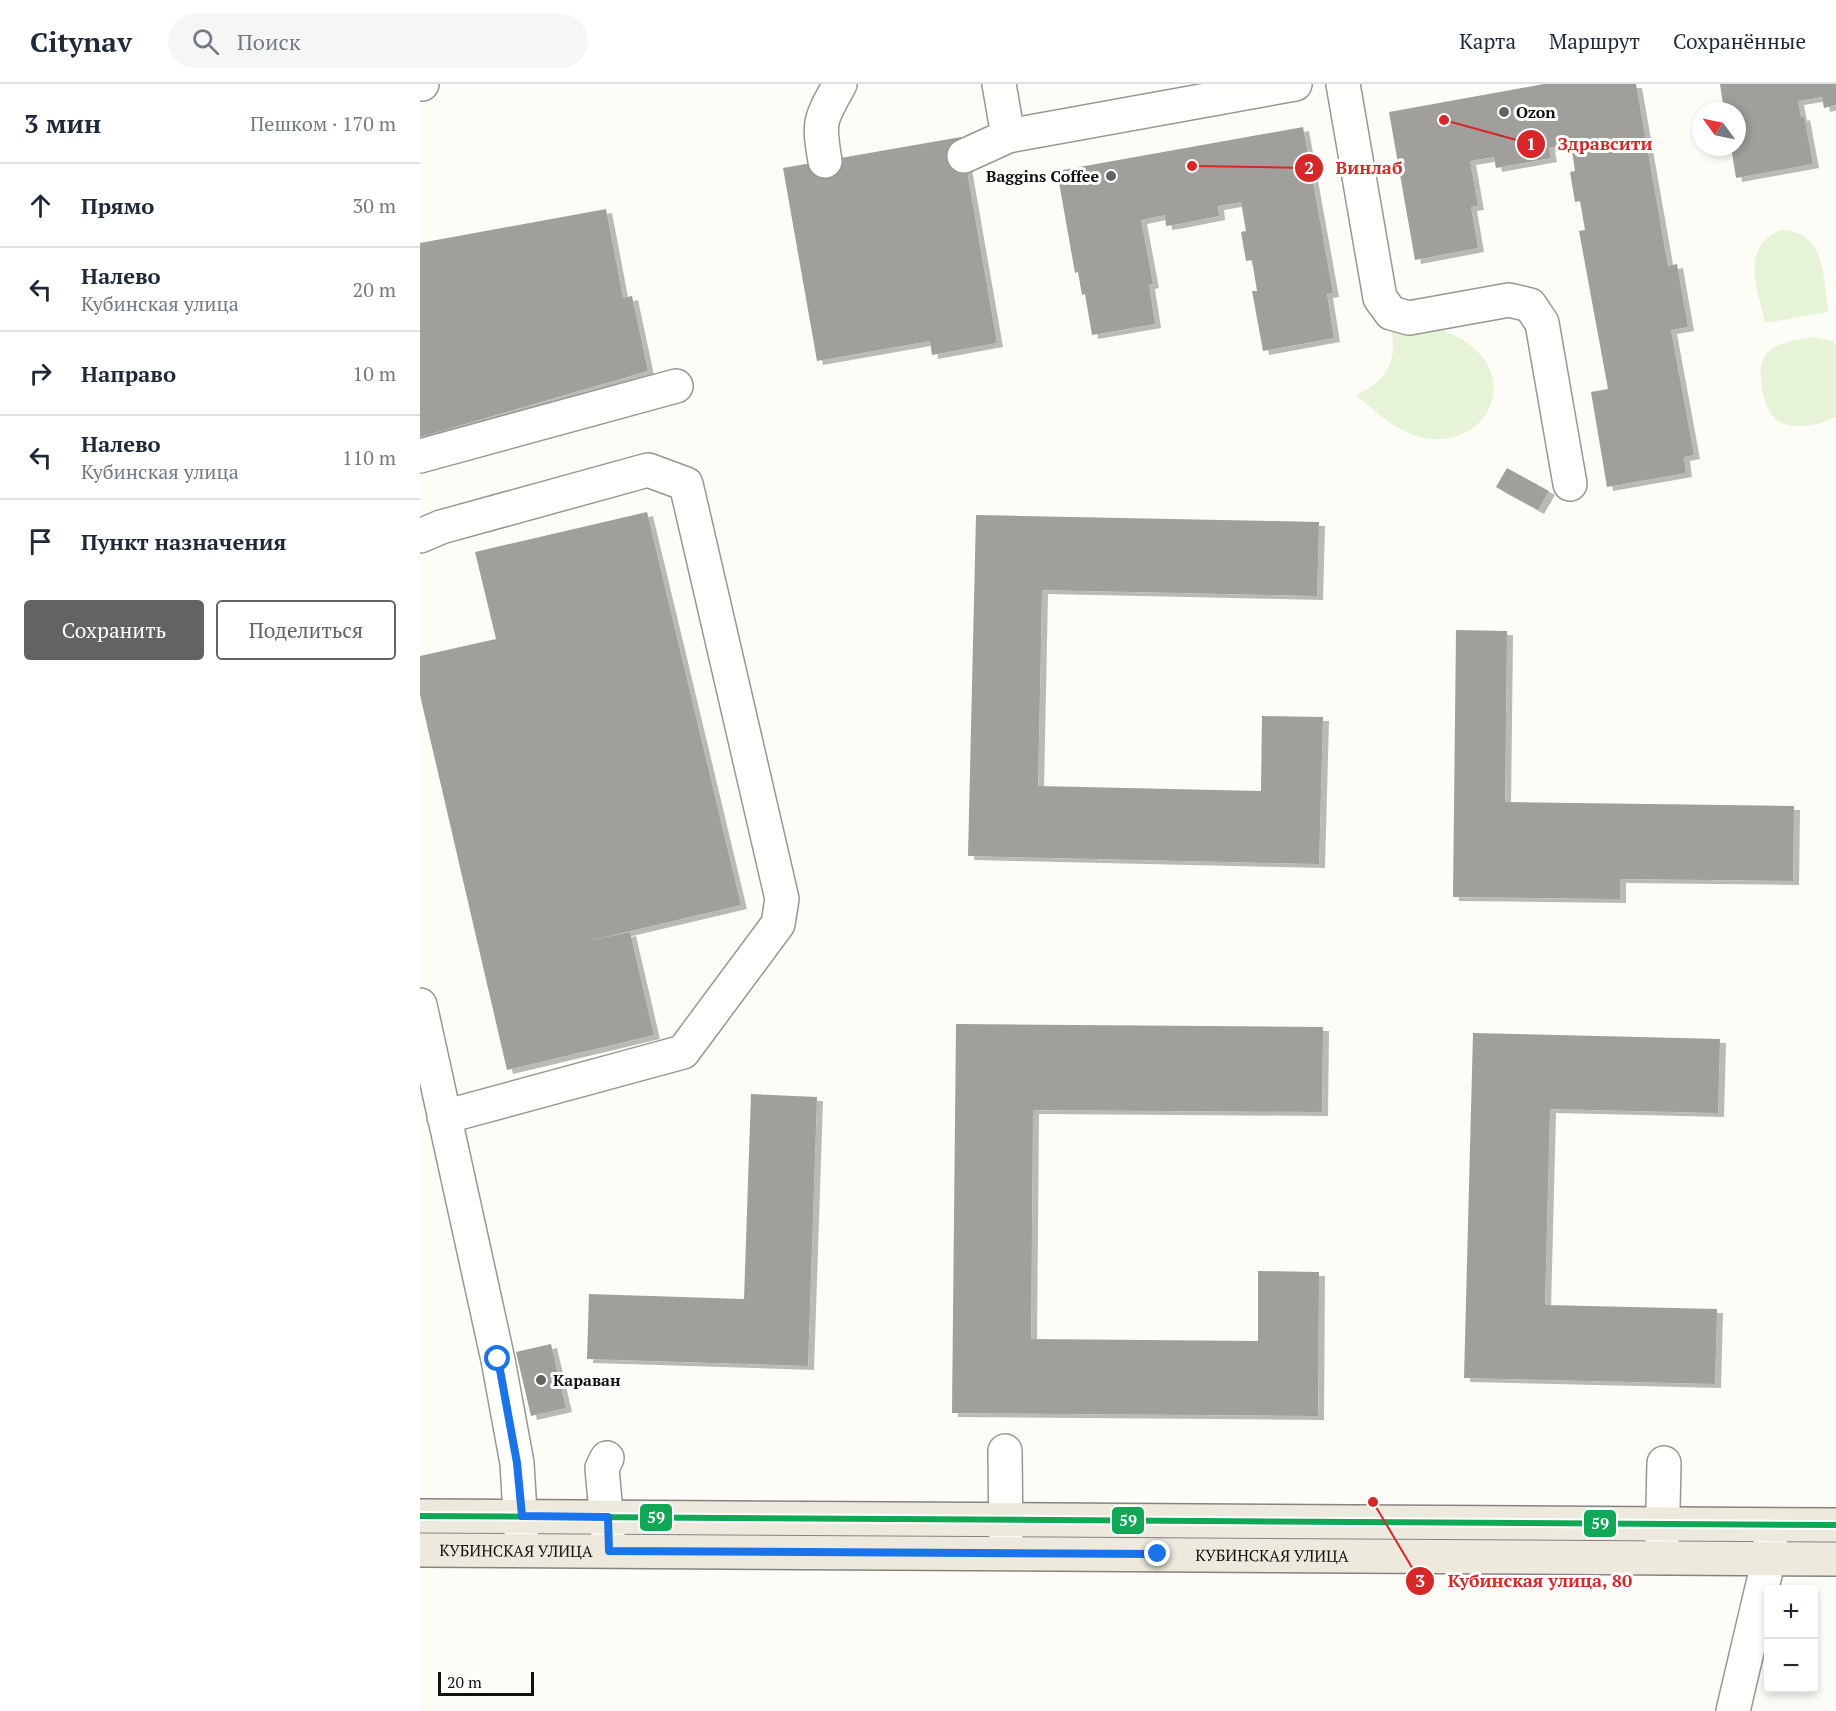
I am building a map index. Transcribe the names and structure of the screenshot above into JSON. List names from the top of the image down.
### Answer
{
  "streets": {
    "main road": ["КУБИНСКАЯ УЛИЦА"]
  },
  "places": [
    "Ozon",
    "Здравсити",
    "Винлаб",
    "Baggins Coffee",
    "Караван",
    "Кубинская улица, 80"
  ],
  "lines": ["transit line 59"],
  "scale_bar": "20 m",
  "north": "top left",
  "page": {
    "header": "Citynav",
    "search": "Поиск",
    "nav": ["Карта", "Маршрут", "Сохранённые"],
    "heading": ["3 мин", "Пешком · 170 m"],
    "list": [
      ["Прямо", "30 m"],
      ["Налево", "Кубинская улица", "20 m"],
      ["Направо", "10 m"],
      ["Налево", "Кубинская улица", "110 m"],
      "Пункт назначения"
    ],
    "buttons": ["Сохранить", "Поделиться"],
    "map_buttons": ["+", "−"],
    "scale": "20 m"
  }
}
